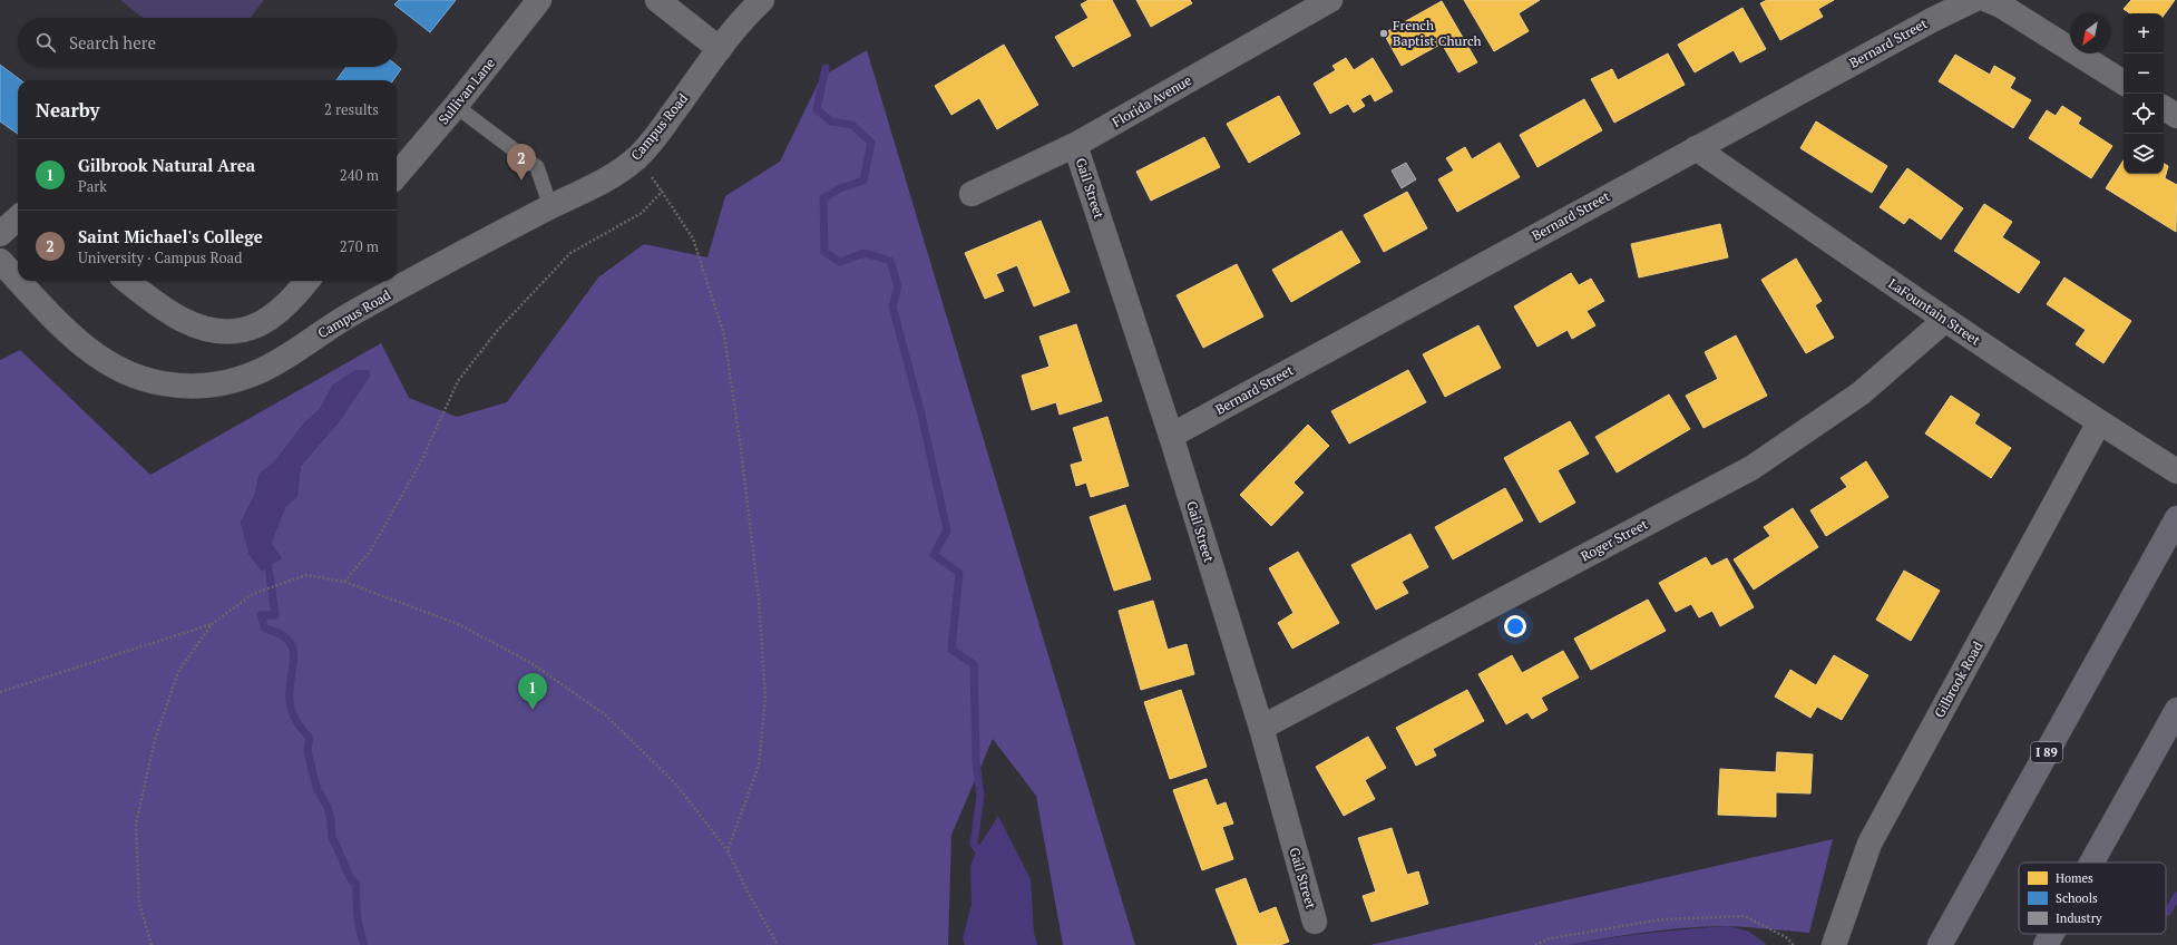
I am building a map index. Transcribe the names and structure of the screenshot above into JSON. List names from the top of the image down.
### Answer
{
  "streets": {
    "highway": ["I 89"],
    "street": [
      "Bernard Street",
      "Sullivan Lane",
      "Florida Avenue",
      "Campus Road",
      "Gail Street",
      "LaFountain Street",
      "Roger Street",
      "Gilbrook Road"
    ]
  },
  "crossings": [
    ["Bernard Street", "Gail Street"],
    ["Bernard Street", "LaFountain Street"],
    ["Florida Avenue", "Gail Street"],
    ["Gail Street", "Roger Street"],
    ["LaFountain Street", "Roger Street"],
    ["LaFountain Street", "Gilbrook Road"]
  ],
  "places": ["French Baptist Church"],
  "legend": ["Homes", "Schools", "Industry"],
  "north": "bottom left",
  "page": {
    "map_buttons": ["+", "−"],
    "search": "Search here",
    "heading": ["Nearby", "2 results"],
    "list": [
      {
        "mark": "1",
        "name": "Gilbrook Natural Area",
        "note": "Park",
        "value": "240 m"
      },
      {
        "mark": "2",
        "name": "Saint Michael's College",
        "note": "University · Campus Road",
        "value": "270 m"
      }
    ],
    "pins": ["2", "1"]
  }
}
